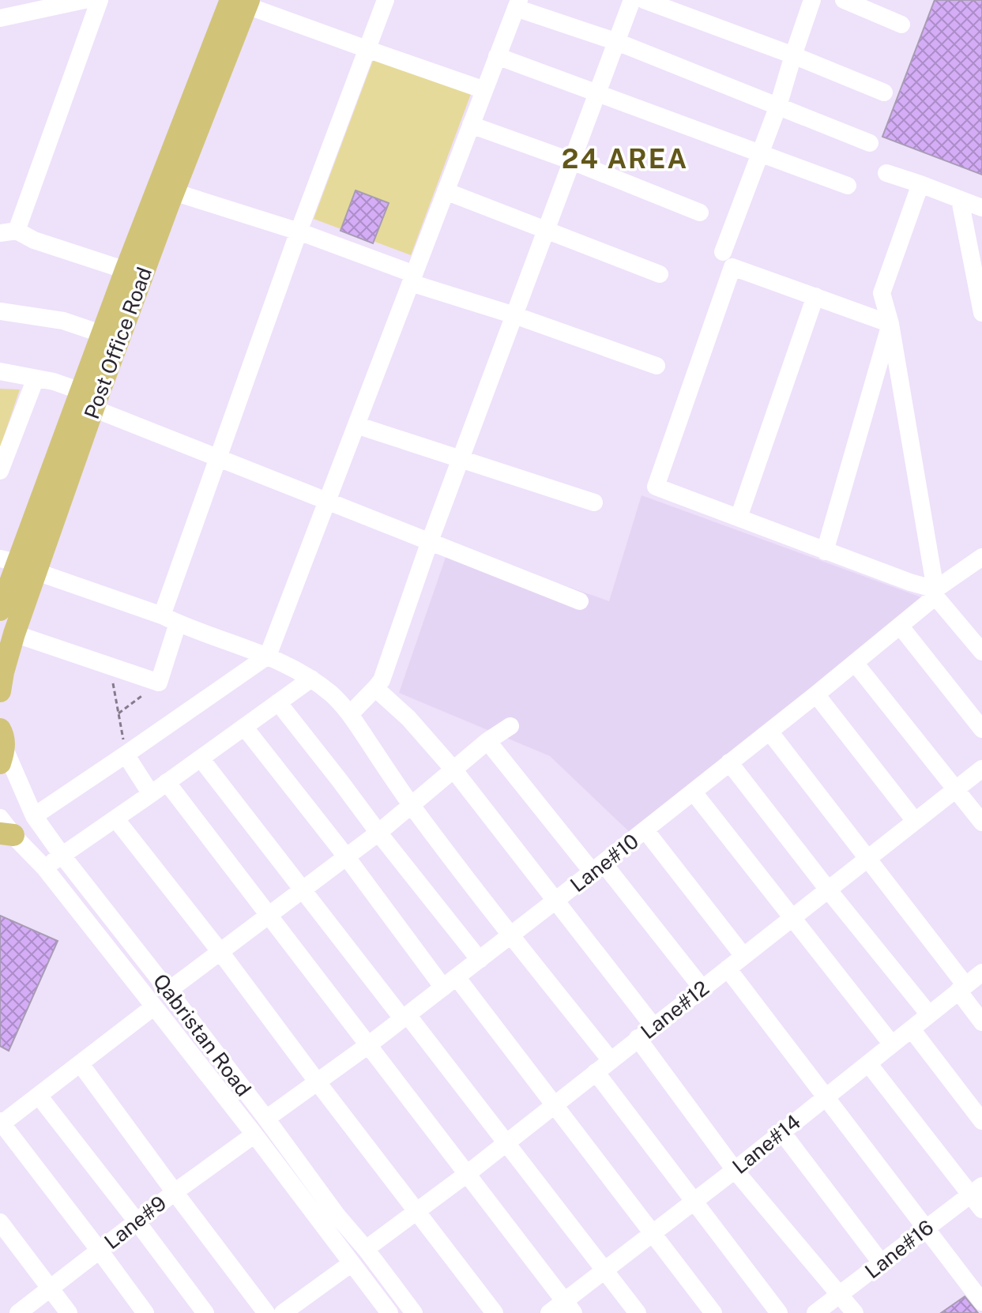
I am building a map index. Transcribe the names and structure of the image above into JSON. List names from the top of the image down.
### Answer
{
  "streets": {
    "main road": ["Post Office Road"],
    "street": [
      "Lane#10",
      "Lane#12",
      "Qabristan Road",
      "Lane#14",
      "Lane#9",
      "Lane#16"
    ]
  },
  "crossings": [
    ["Lane#10", "Qabristan Road"],
    ["Lane#12", "Qabristan Road"],
    ["Qabristan Road", "Lane#9"]
  ],
  "districts": ["24 AREA"]
}
